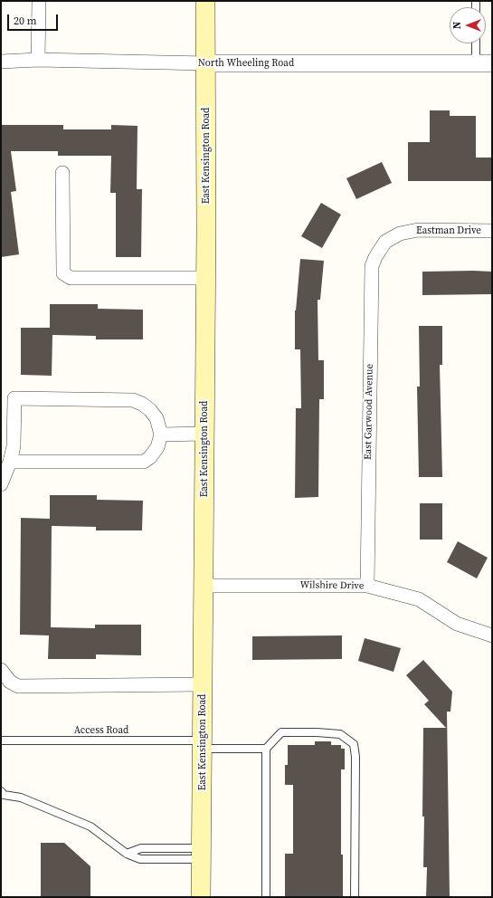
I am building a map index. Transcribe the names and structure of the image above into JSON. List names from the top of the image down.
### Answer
{
  "streets": {
    "main road": ["East Kensington Road"],
    "street": [
      "North Wheeling Road",
      "Eastman Drive",
      "East Garwood Avenue",
      "Wilshire Drive"
    ],
    "lane": ["Access Road"]
  },
  "crossings": [
    ["North Wheeling Road", "East Kensington Road"],
    ["East Kensington Road", "Wilshire Drive"],
    ["East Kensington Road", "Access Road"],
    ["Eastman Drive", "East Garwood Avenue"],
    ["East Garwood Avenue", "Wilshire Drive"]
  ],
  "scale_bar": "20 m",
  "north": "left"
}
